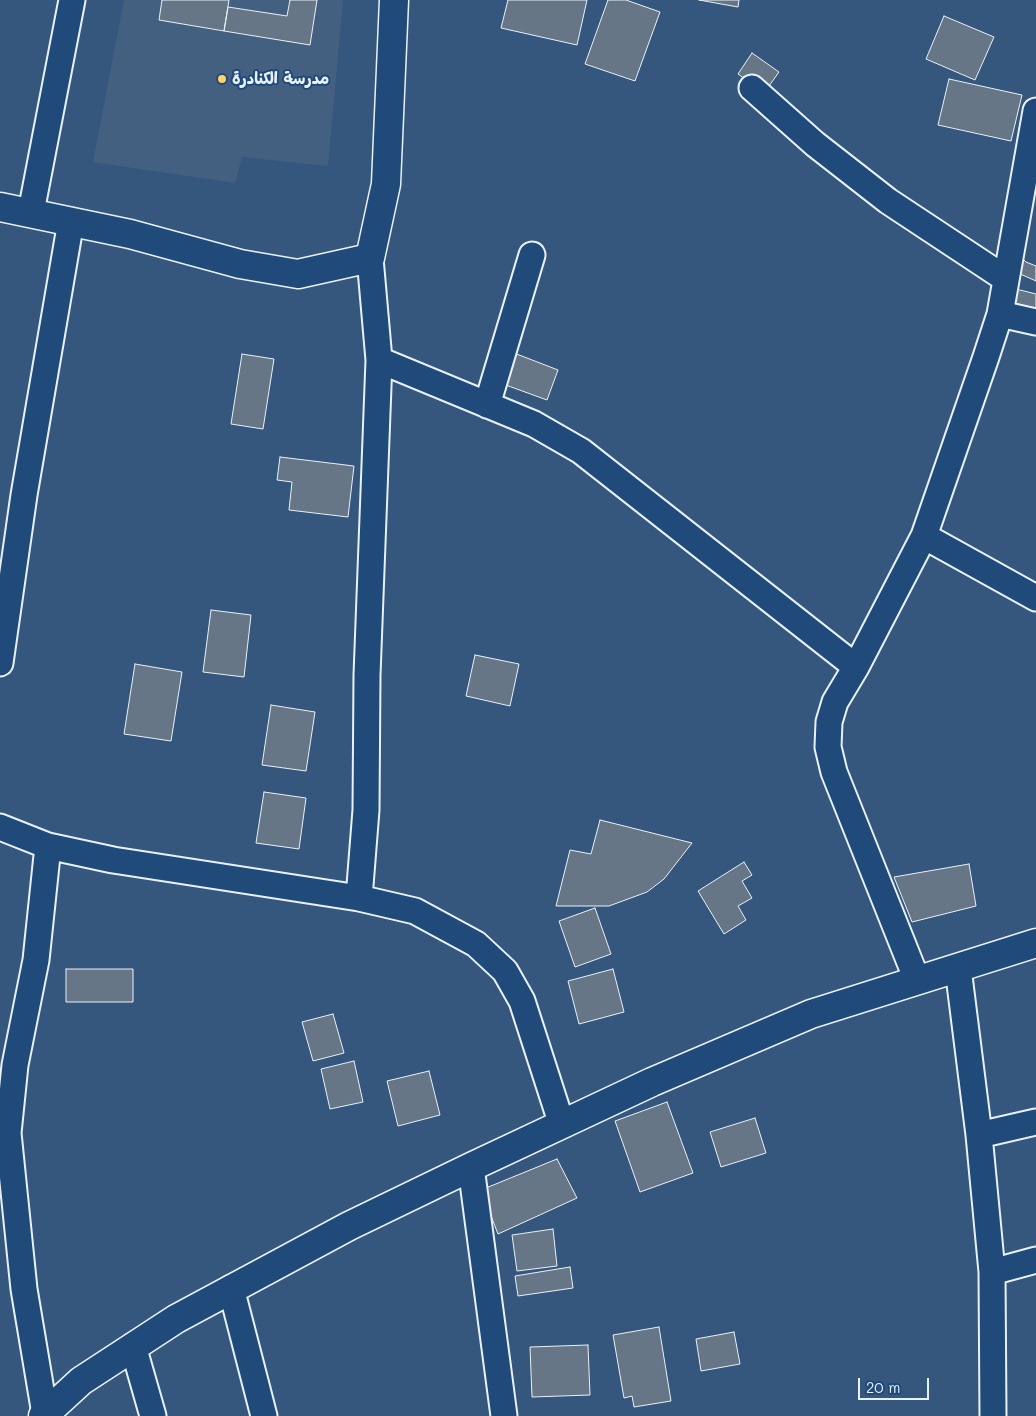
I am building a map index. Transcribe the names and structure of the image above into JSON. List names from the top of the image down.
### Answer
{
  "places": ["مدرسة الكنادرة"],
  "scale_bar": "20 m"
}
